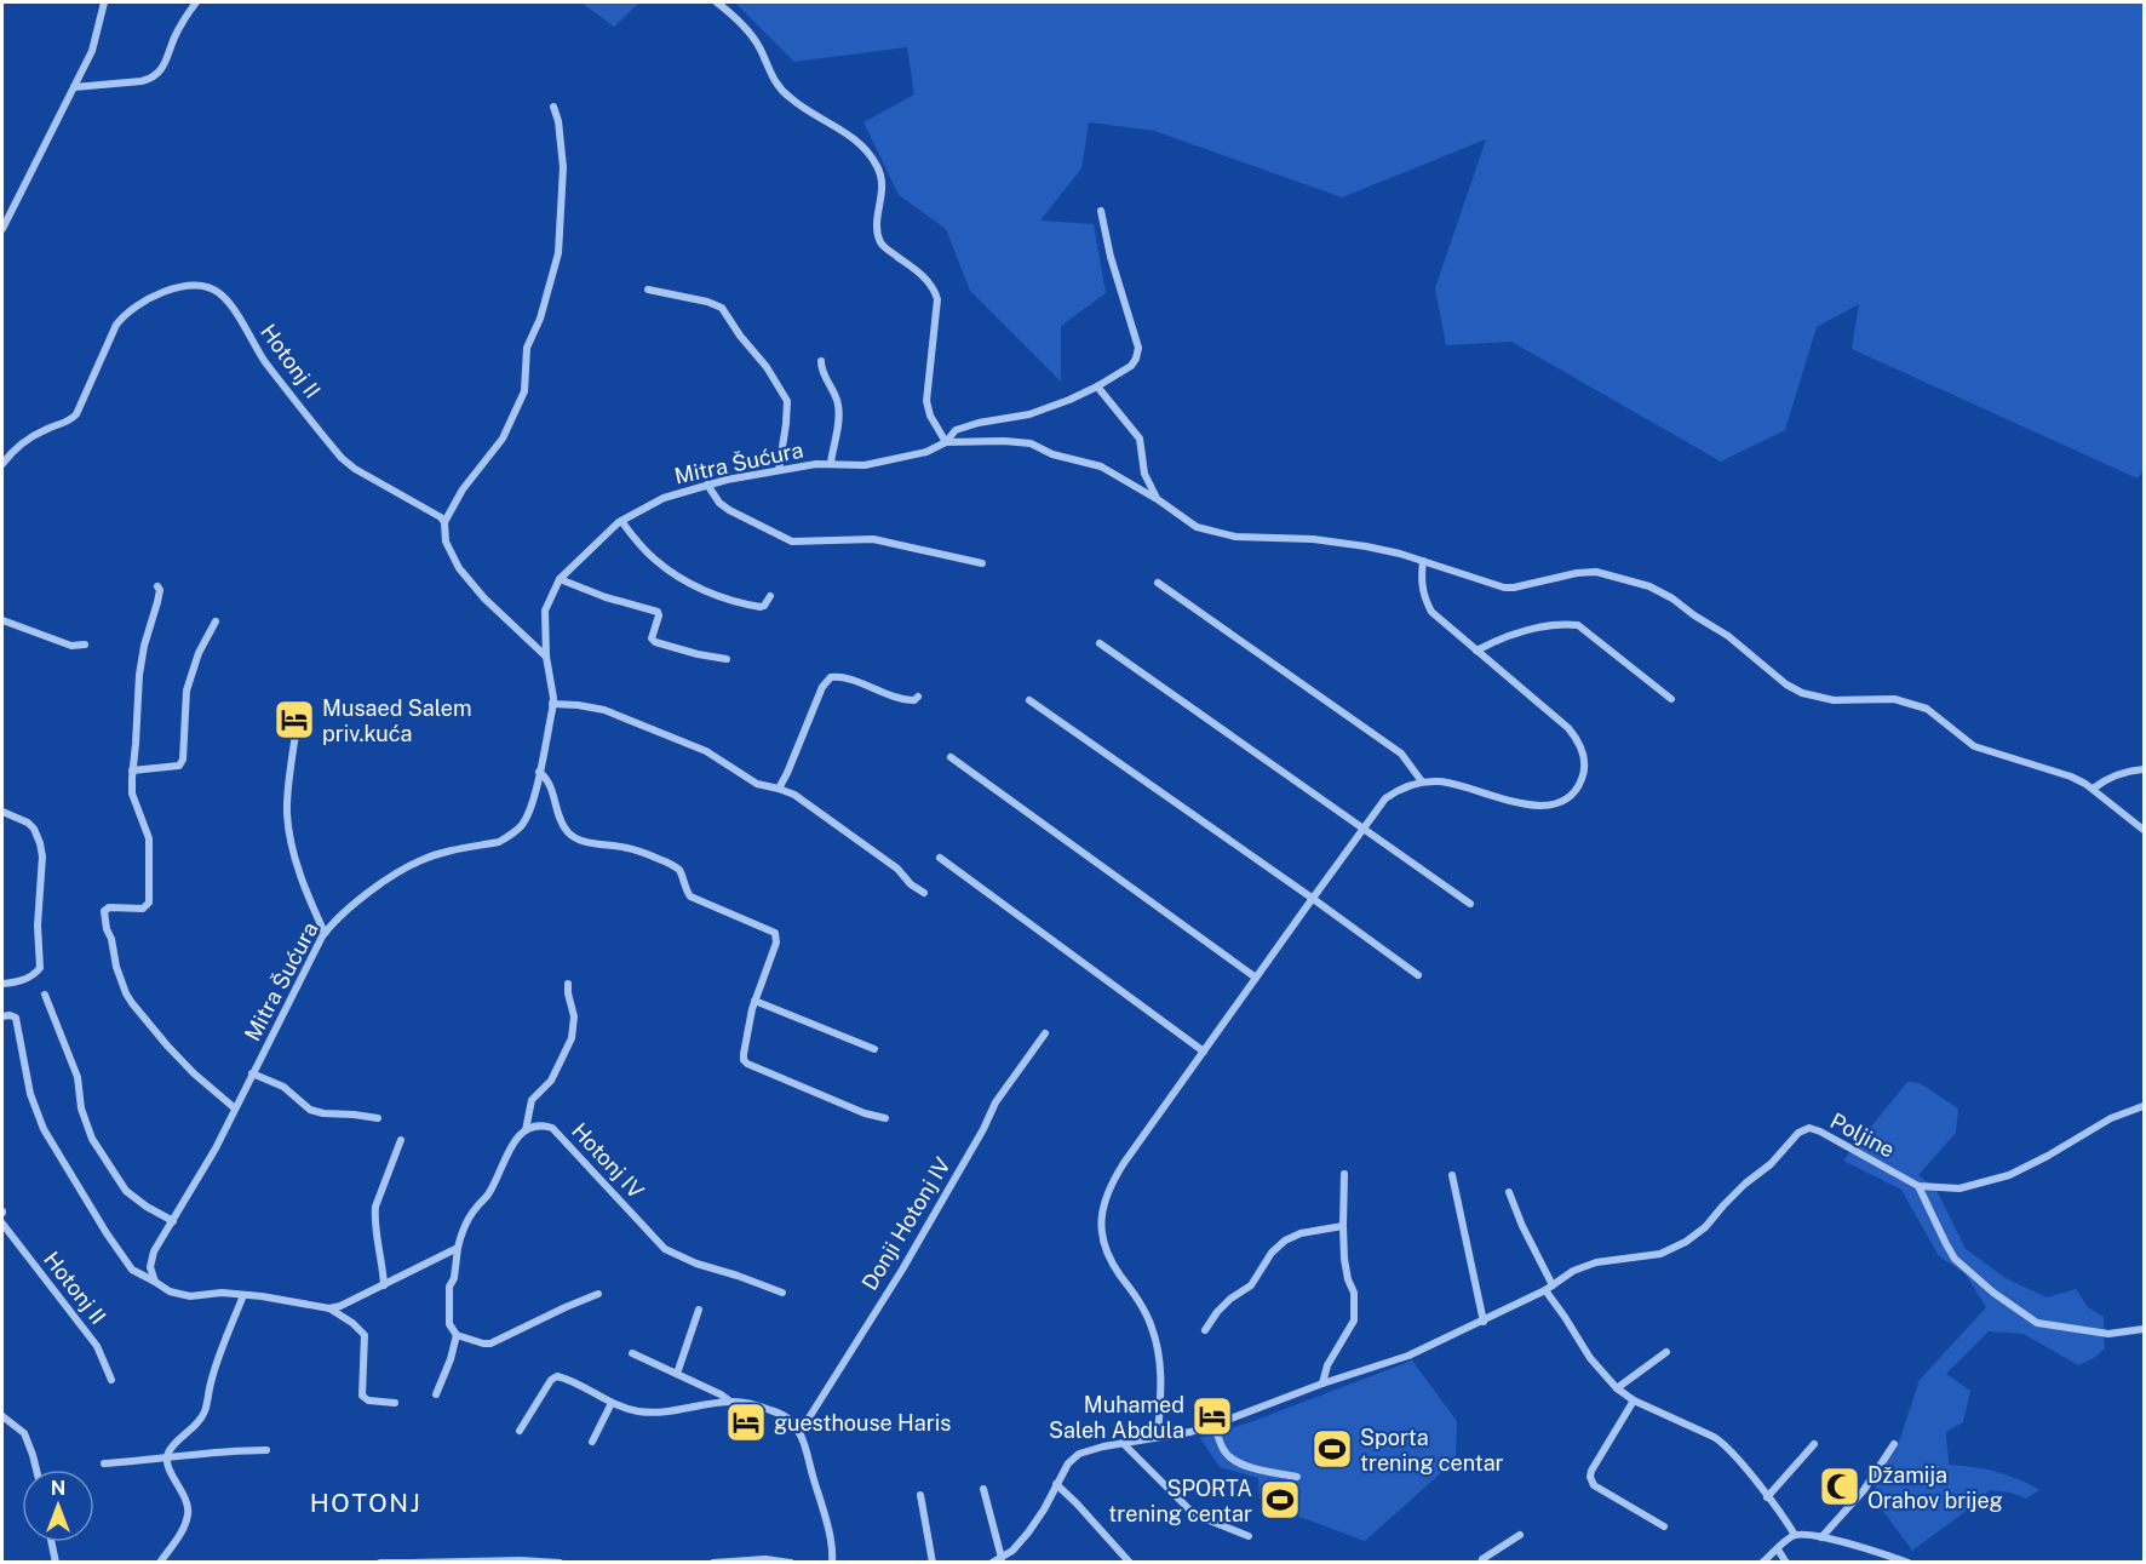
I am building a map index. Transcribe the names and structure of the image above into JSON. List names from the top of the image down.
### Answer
{
  "streets": {
    "street": [
      "Hotonj II",
      "Mitra Šućura",
      "Poljine",
      "Hotonj IV",
      "Donji Hotonj IV"
    ]
  },
  "districts": ["HOTONJ"],
  "places": {
    "hotel": ["Musaed Salem priv.kuća", "Muhamed Saleh Abdula", "guesthouse Haris"],
    "sports": ["Sporta trening centar", "SPORTA trening centar"],
    "mosque": ["Džamija Orahov brijeg"]
  },
  "north": "top"
}
